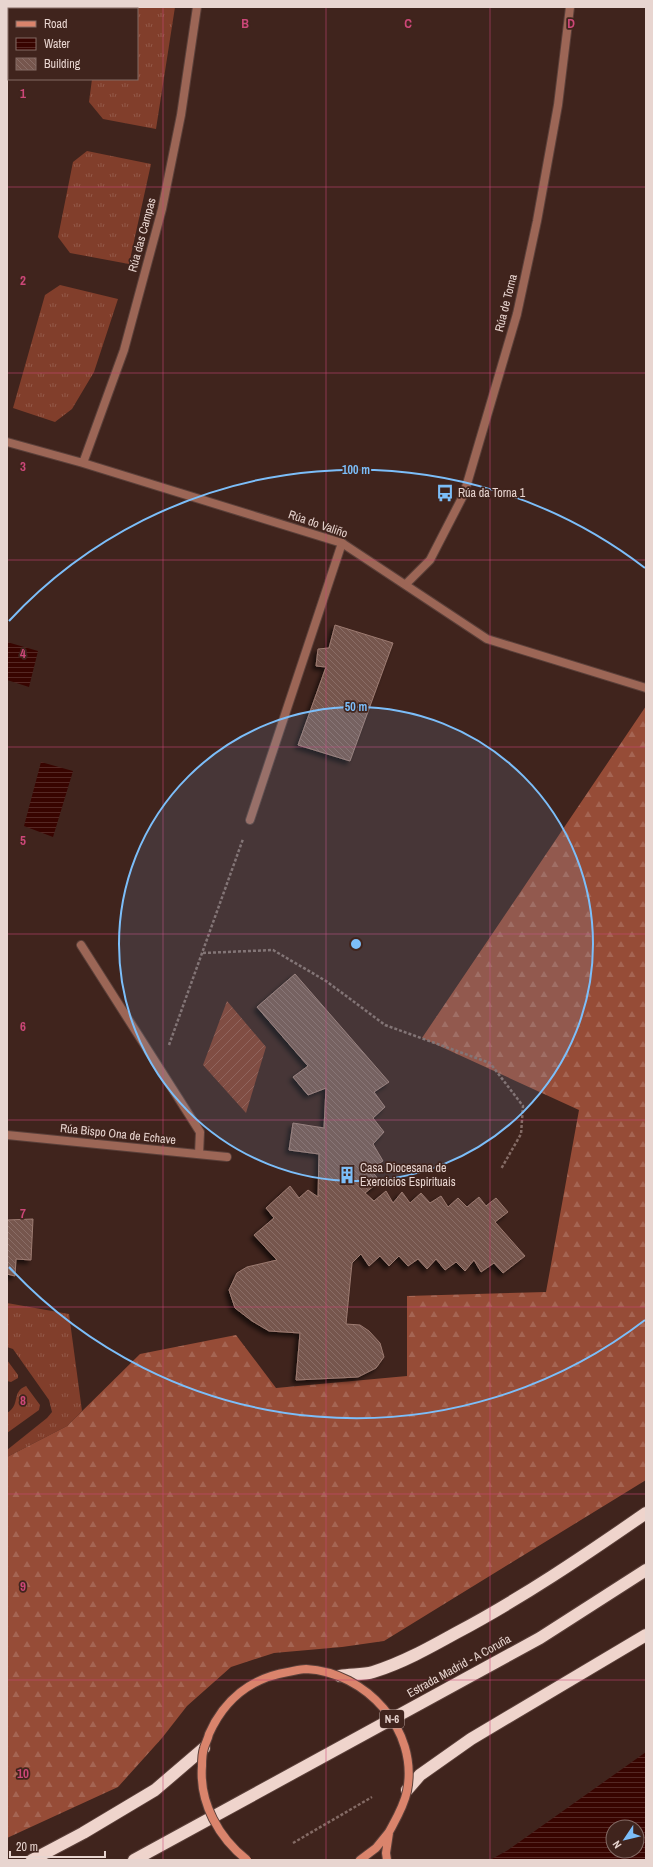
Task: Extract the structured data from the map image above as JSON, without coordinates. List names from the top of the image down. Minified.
{"streets":{"highway":["Estrada Madrid - A Coruña","N-6"],"street":["Rúa das Campas","Rúa de Torna","Rúa do Valiño","Rúa Bispo Ona de Echave"]},"crossings":[["Rúa das Campas","Rúa do Valiño"],["Rúa de Torna","Rúa do Valiño"]],"places":{"bus stop":["Rúa da Torna 1"],"building":["Casa Diocesana de Exercicios Espirituais"]},"legend":["Road","Water","Building"],"scale_bar":"20 m","north":"bottom left","grid":{"columns":["B","C","D"],"rows":["1","2","3","4","5","6","7","8","9","10"]},"rings":["100 m","50 m"]}
